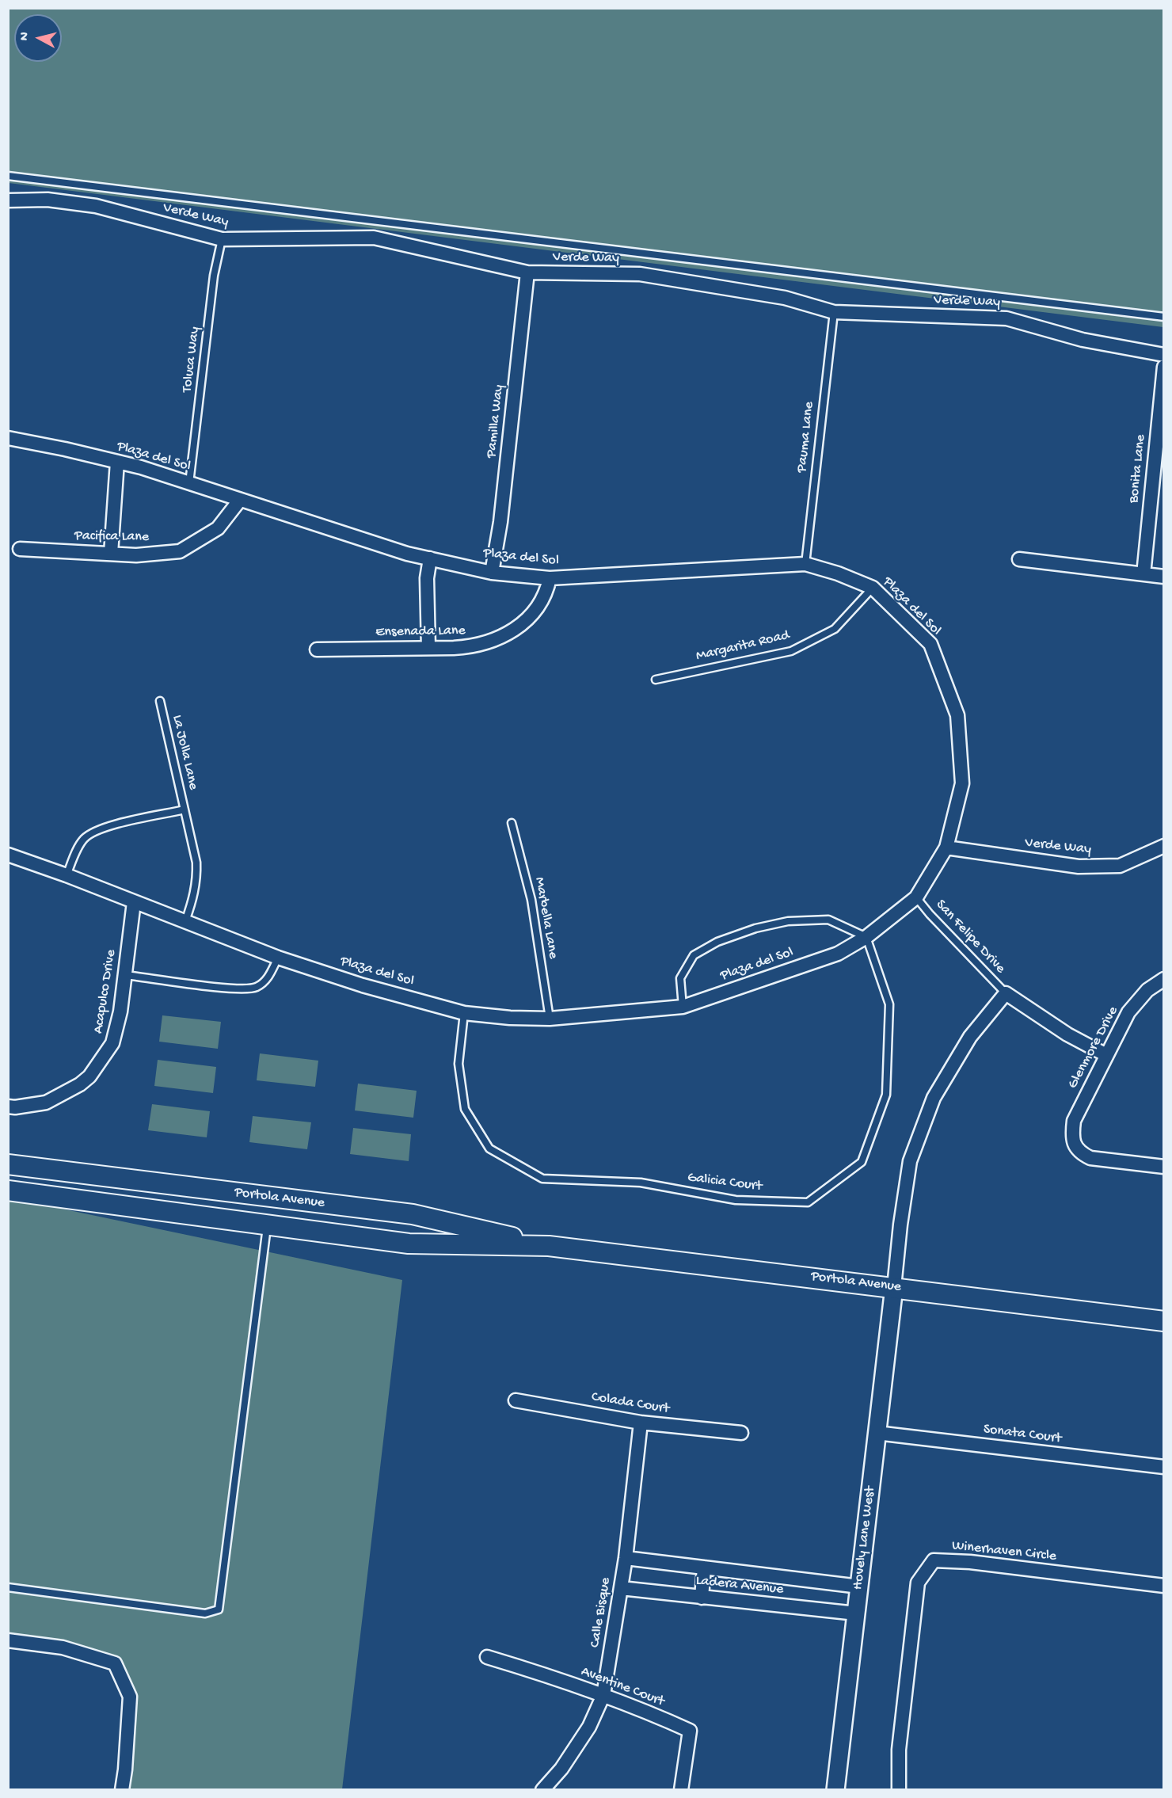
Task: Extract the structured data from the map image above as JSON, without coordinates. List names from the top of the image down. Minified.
{"streets":{"main road":["Portola Avenue"],"street":["Verde Way","Pamilla Way","Plaza del Sol","Bonita Lane","Pacifica Lane","Ensenada Lane","Acapulco Drive","Glenmore Drive","Colada Court","Sonata Court","Hovely Lane West","Winerhaven Circle","Ladera Avenue","Calle Bisque","Aventine Court"],"lane":["Toluca Way","Pauma Lane","Margarita Road","La Jolla Lane","Marbella Lane","San Felipe Drive","Galicia Court"]},"crossings":[["Verde Way","Toluca Way"],["Verde Way","Pamilla Way"],["Verde Way","Pauma Lane"],["Verde Way","Plaza del Sol"],["Toluca Way","Plaza del Sol"],["Pamilla Way","Plaza del Sol"],["Pauma Lane","Plaza del Sol"],["Plaza del Sol","Pacifica Lane"],["Plaza del Sol","Ensenada Lane"],["Plaza del Sol","Margarita Road"],["Plaza del Sol","La Jolla Lane"],["Plaza del Sol","Marbella Lane"],["Plaza del Sol","San Felipe Drive"],["Plaza del Sol","Acapulco Drive"],["Plaza del Sol","Galicia Court"],["Portola Avenue","Hovely Lane West"],["Colada Court","Calle Bisque"],["Sonata Court","Hovely Lane West"],["Hovely Lane West","Ladera Avenue"],["Ladera Avenue","Calle Bisque"],["Calle Bisque","Aventine Court"]],"north":"left"}
